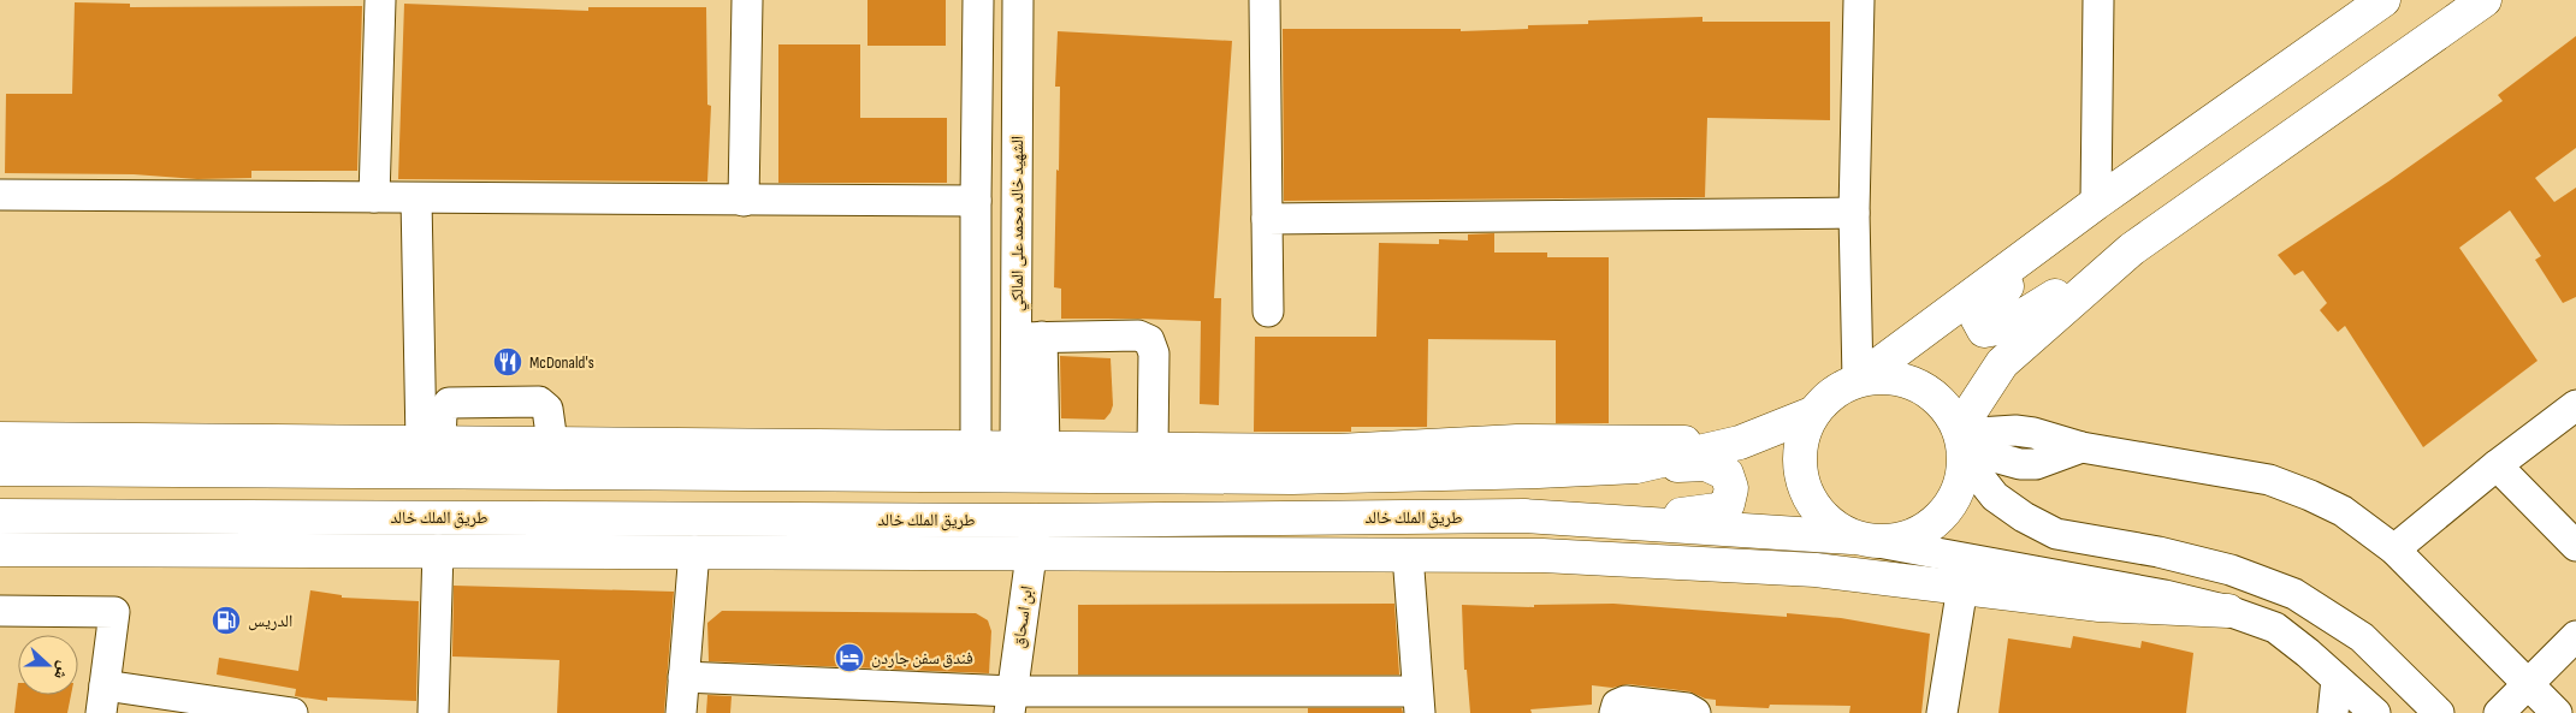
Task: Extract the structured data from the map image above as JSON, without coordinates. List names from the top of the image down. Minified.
{"streets":{"main road":["طريق الملك خالد"],"street":["الشهيد خالد محمد على المالكي","ابن اسحاق"]},"crossings":[["طريق الملك خالد","ابن اسحاق"]],"places":{"restaurant":["McDonald's"],"fuel station":["الدريس"],"hotel":["فندق سفن جاردن"]},"north":"right"}
